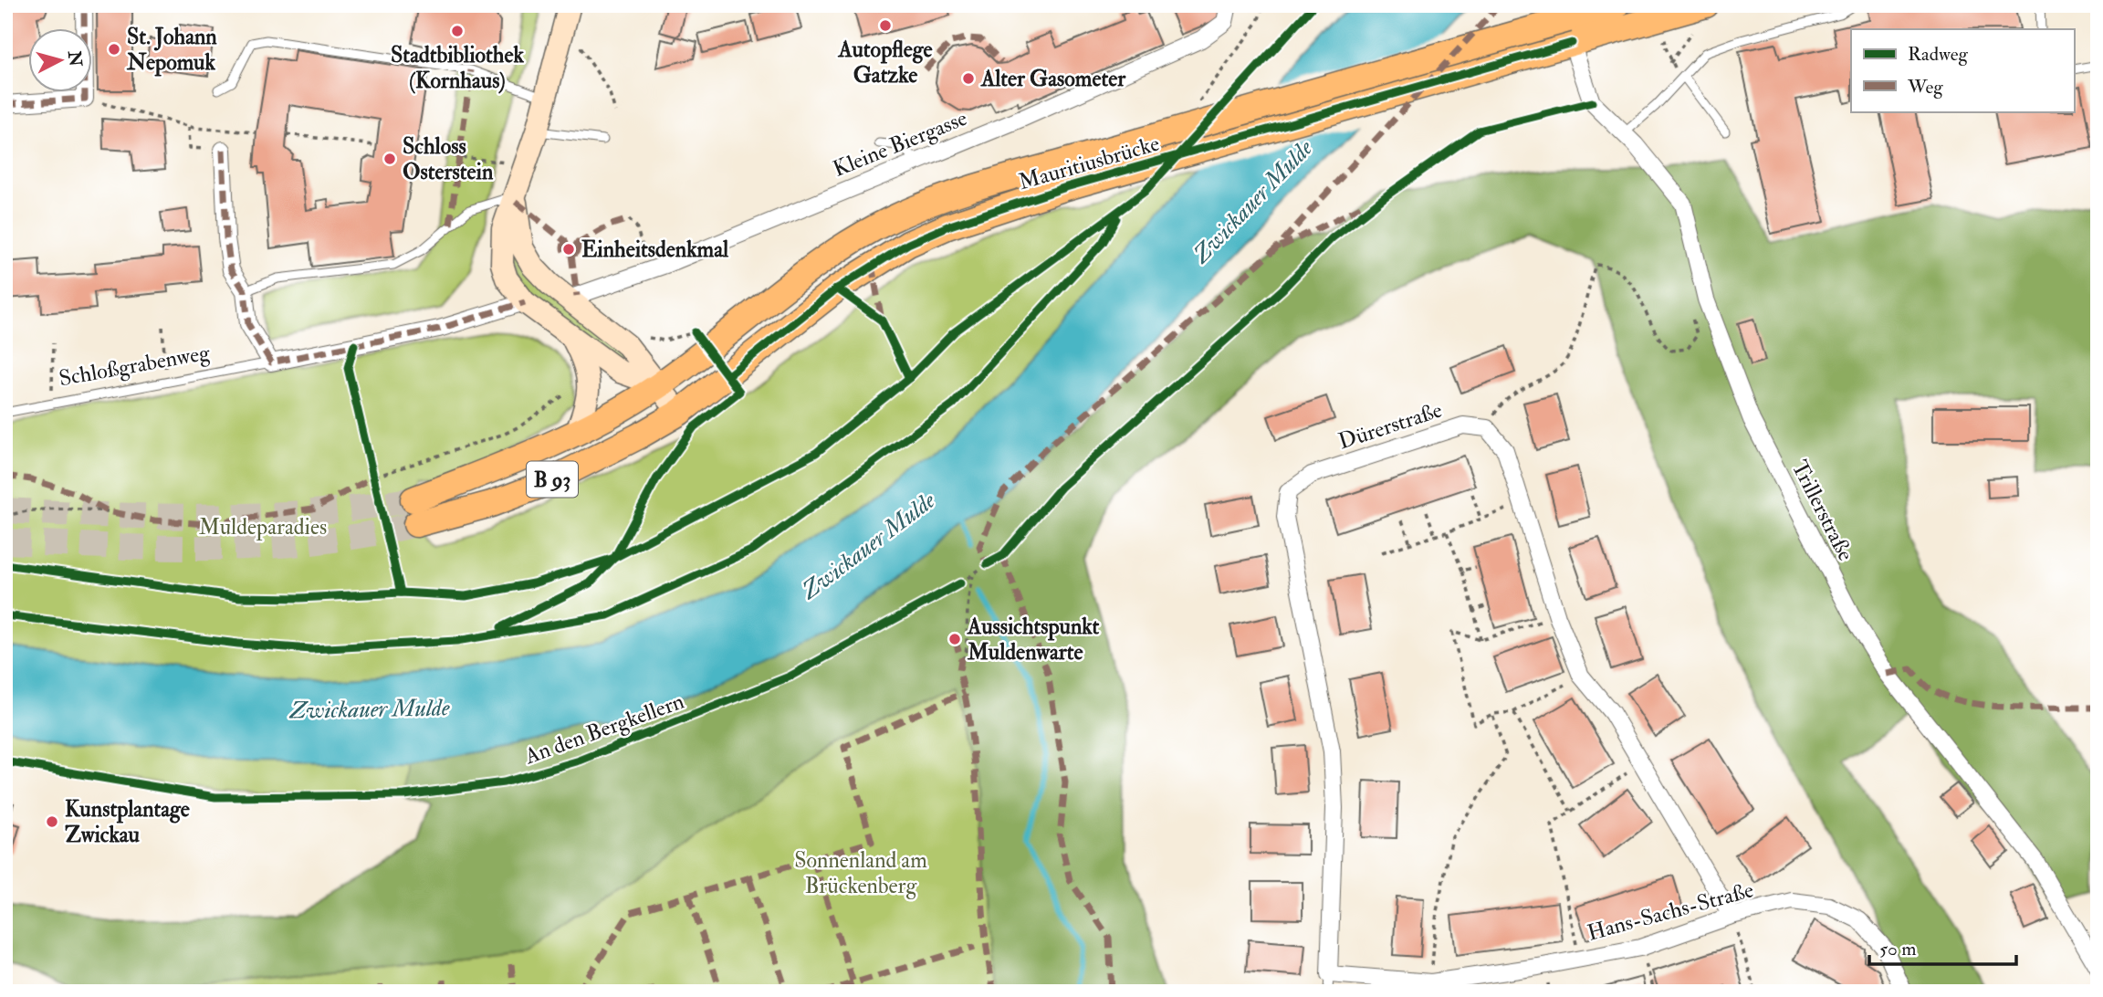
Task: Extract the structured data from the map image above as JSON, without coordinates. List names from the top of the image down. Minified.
{"streets":{"main road":["Mauritiusbrücke","B 93"],"street":["Kleine Biergasse","Schloßgrabenweg","Dürerstraße","Trillerstraße","Hans-Sachs-Straße"],"cycle path":["An den Bergkellern"]},"crossings":[["Mauritiusbrücke","B 93"],["Mauritiusbrücke","Trillerstraße"],["Dürerstraße","Hans-Sachs-Straße"],["B 93","Trillerstraße"]],"water":["Zwickauer Mulde"],"parks":["Muldeparadies","Sonnenland am Brückenberg"],"places":["Autopflege Gatzke","Stadtbibliothek (Kornhaus)","St. Johann Nepomuk","Alter Gasometer","Schloss Osterstein","Einheitsdenkmal","Aussichtspunkt Muldenwarte","Kunstplantage Zwickau"],"legend":["Radweg","Weg"],"scale_bar":"50 m","north":"right"}
